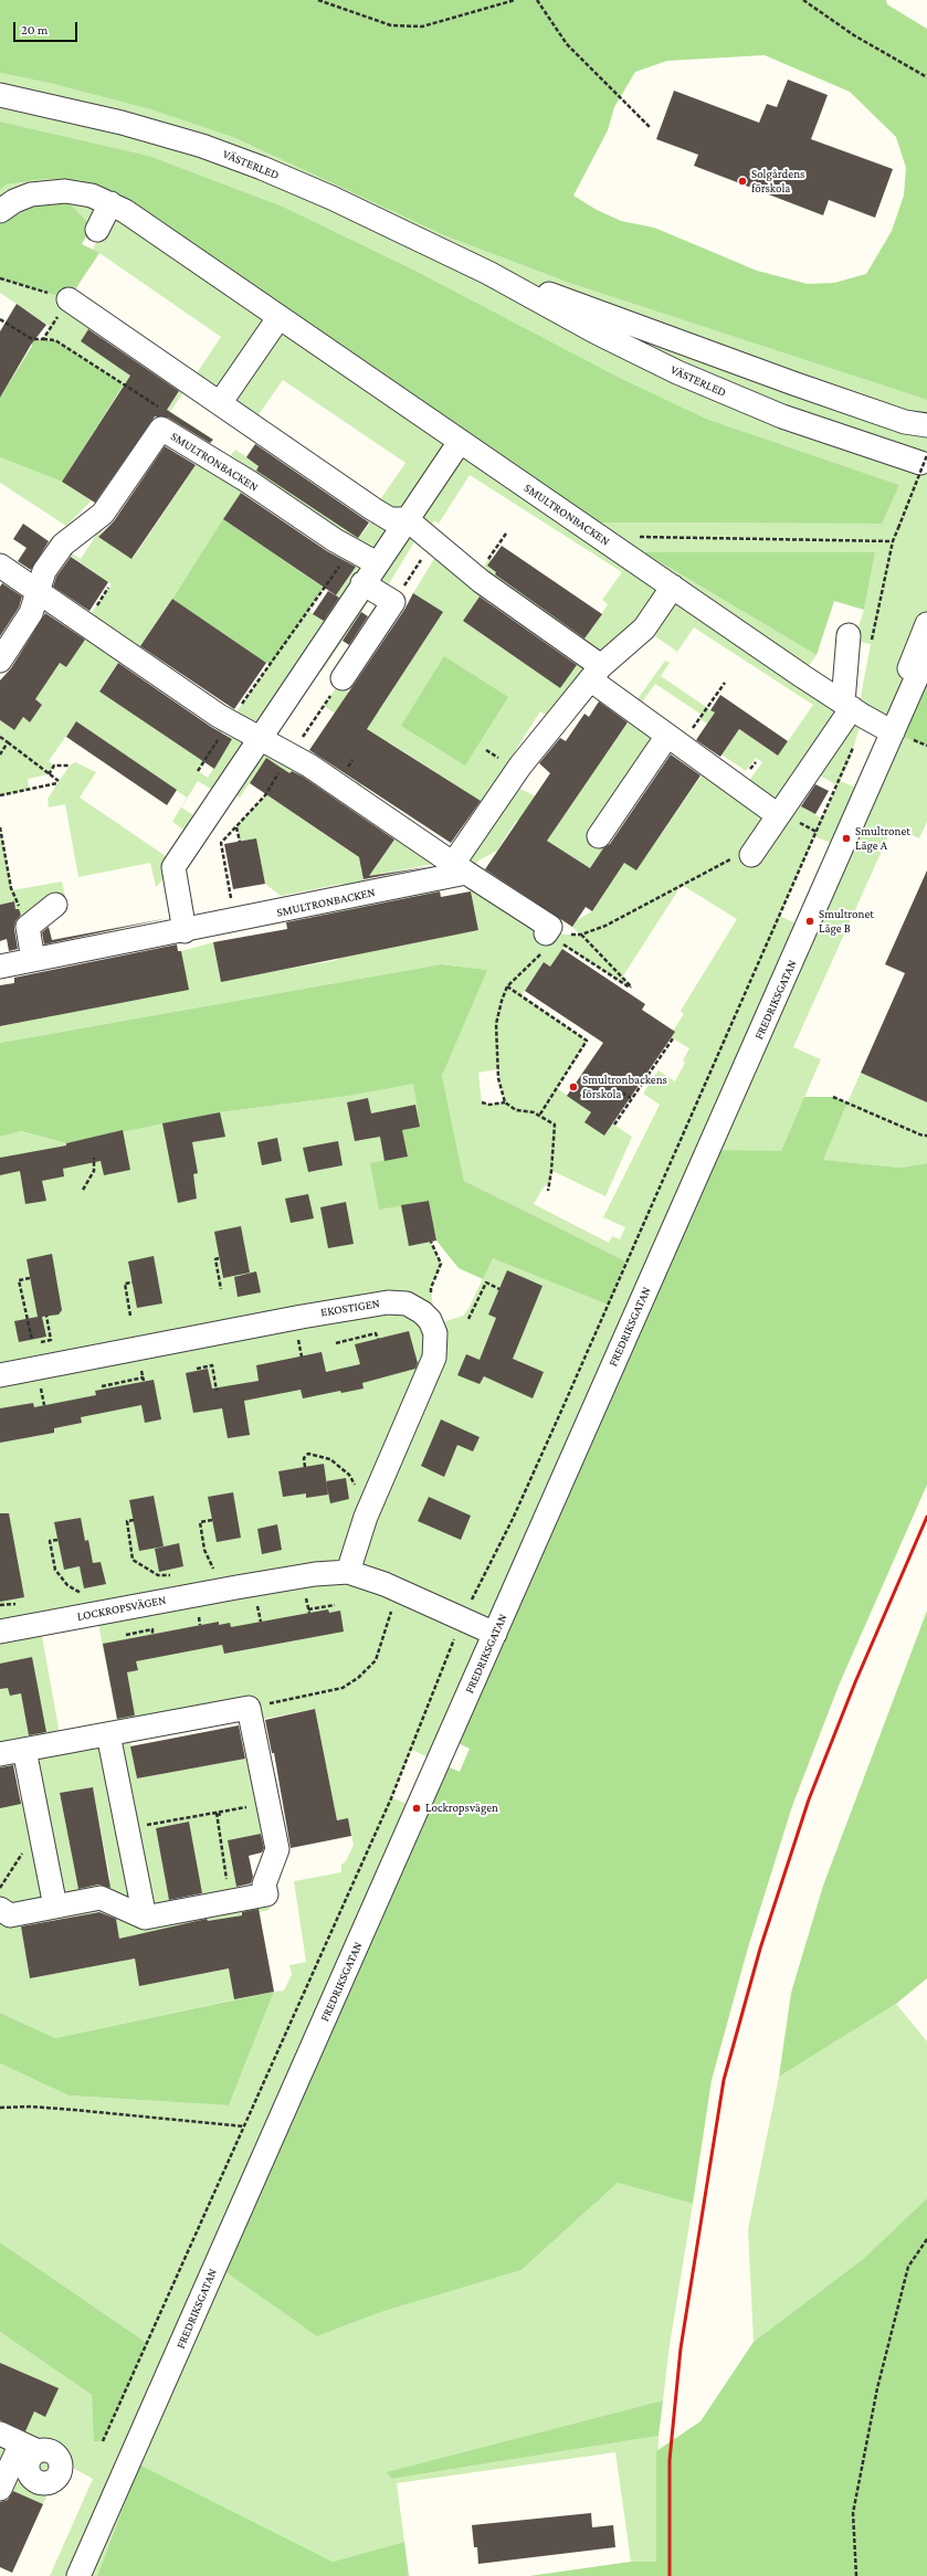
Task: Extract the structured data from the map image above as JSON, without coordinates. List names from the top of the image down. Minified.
{"streets":{"street":["VÄSTERLED","SMULTRONBACKEN","FREDRIKSGATAN","EKOSTIGEN","LOCKROPSVÄGEN"]},"crossings":[["SMULTRONBACKEN","FREDRIKSGATAN"],["FREDRIKSGATAN","LOCKROPSVÄGEN"],["EKOSTIGEN","LOCKROPSVÄGEN"]],"places":["Solgårdens förskola","Smultronet Läge A","Smultronet Läge B","Smultronbackens förskola","Lockropsvägen"],"scale_bar":"20 m"}
